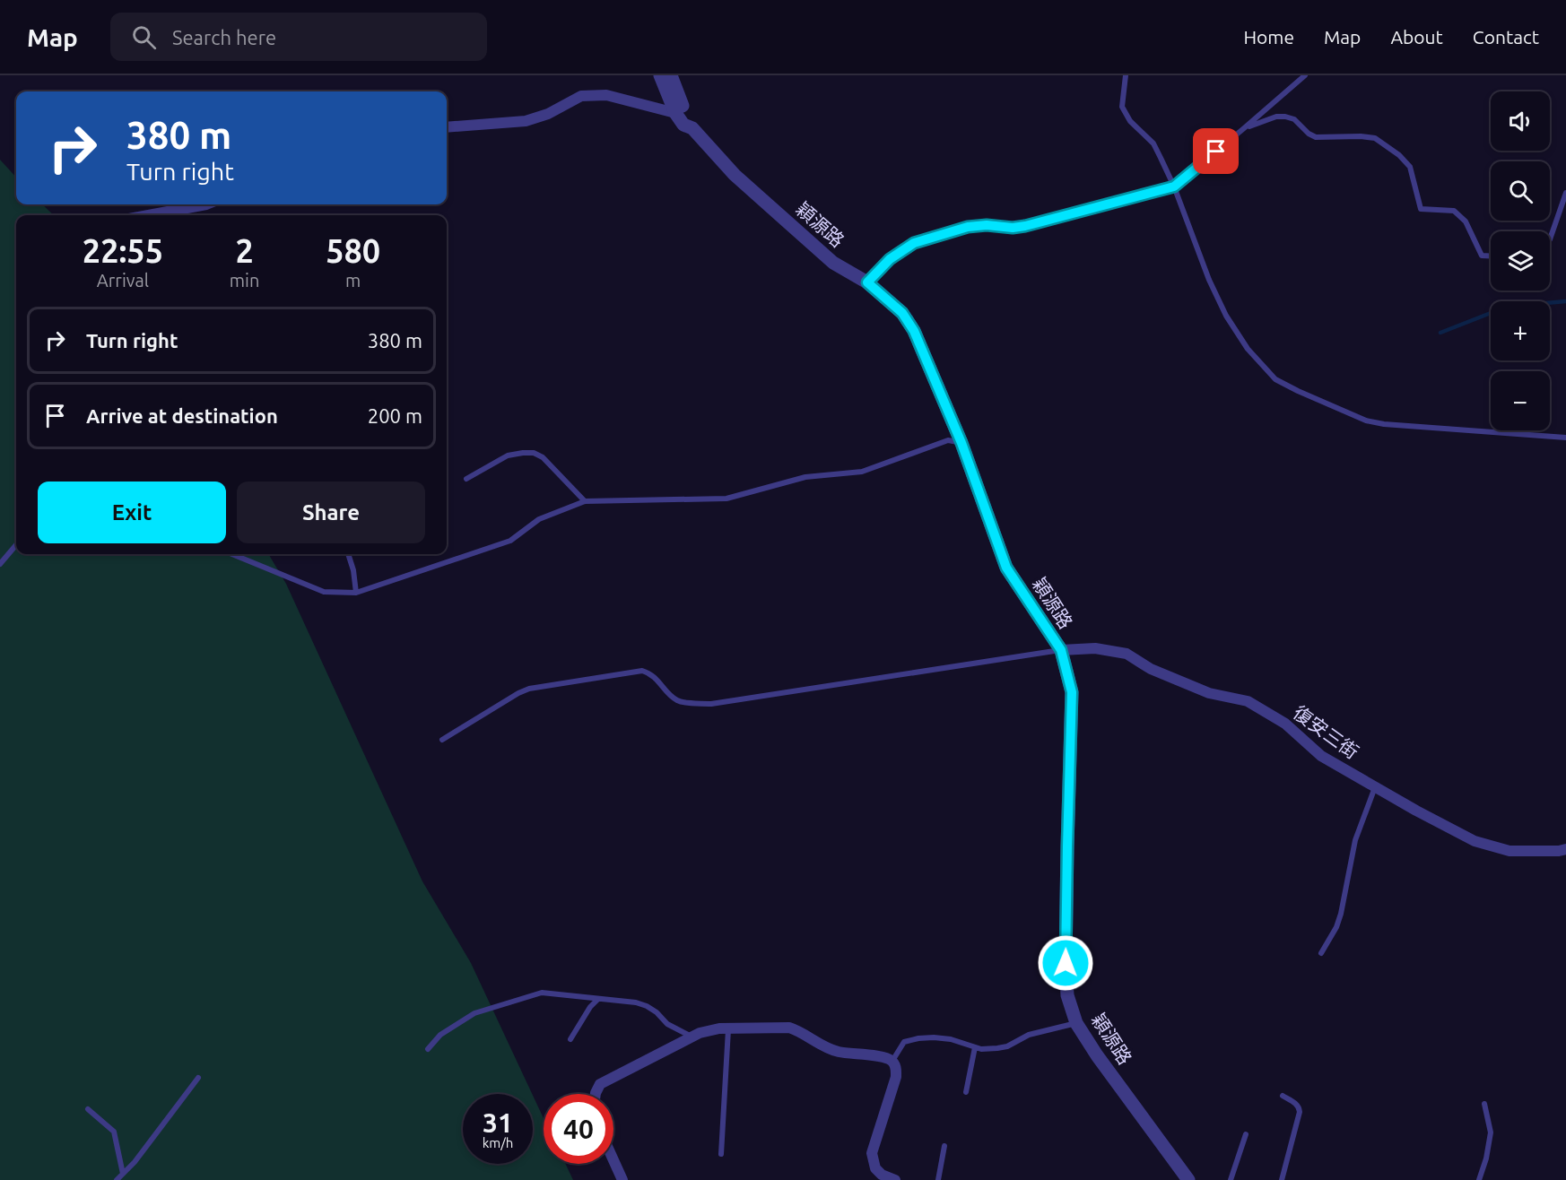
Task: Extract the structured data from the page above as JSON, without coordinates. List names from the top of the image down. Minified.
{"streets":{"street":["穎源路","復安三街"]},"crossings":[["穎源路","復安三街"]],"page":{"header":"Map","search":"Search here","nav":["Home","Map","About","Contact"],"map_buttons":["+","−"],"turn":["380 m","Turn right"],"eta":["22:55","Arrival","2","min","580","m"],"list":[{"name":"Turn right","value":"380 m"},{"name":"Arrive at destination","value":"200 m"}],"buttons":["Exit","Share"],"speed":"31 km/h","limit":"40"}}
